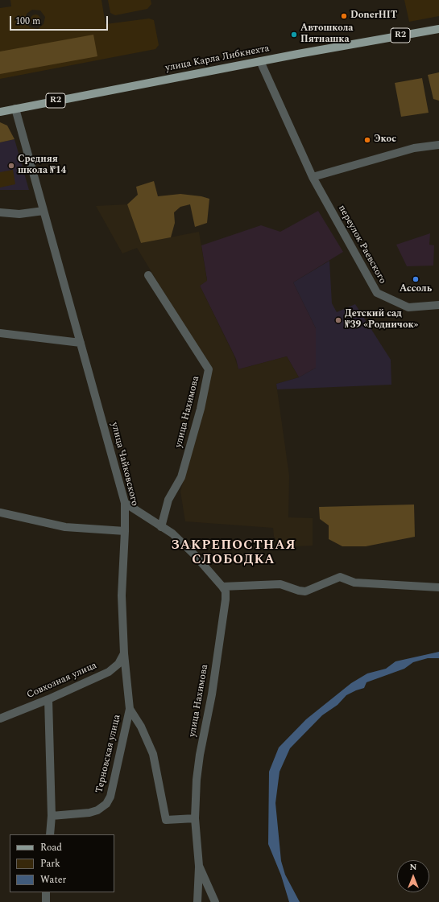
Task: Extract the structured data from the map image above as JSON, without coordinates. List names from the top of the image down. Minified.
{"streets":{"main road":["R2","улица Карла Либкнехта"],"street":["переулок Раевского","улица Нахимова","улица Чайковского","Совхозная улица","Терновская улица"]},"crossings":[["улица Карла Либкнехта","переулок Раевского"],["улица Карла Либкнехта","улица Чайковского"],["улица Нахимова","улица Чайковского"],["улица Чайковского","Совхозная улица"],["улица Чайковского","Терновская улица"]],"districts":["ЗАКРЕПОСТНАЯ СЛОБОДКА"],"places":["DonerHIT","Автошкола Пятнашка","Экос","Средняя школа №14","Ассоль","Детский сад №39 «Родничок»"],"legend":["Road","Park","Water"],"scale_bar":"100 m","north":"top"}
